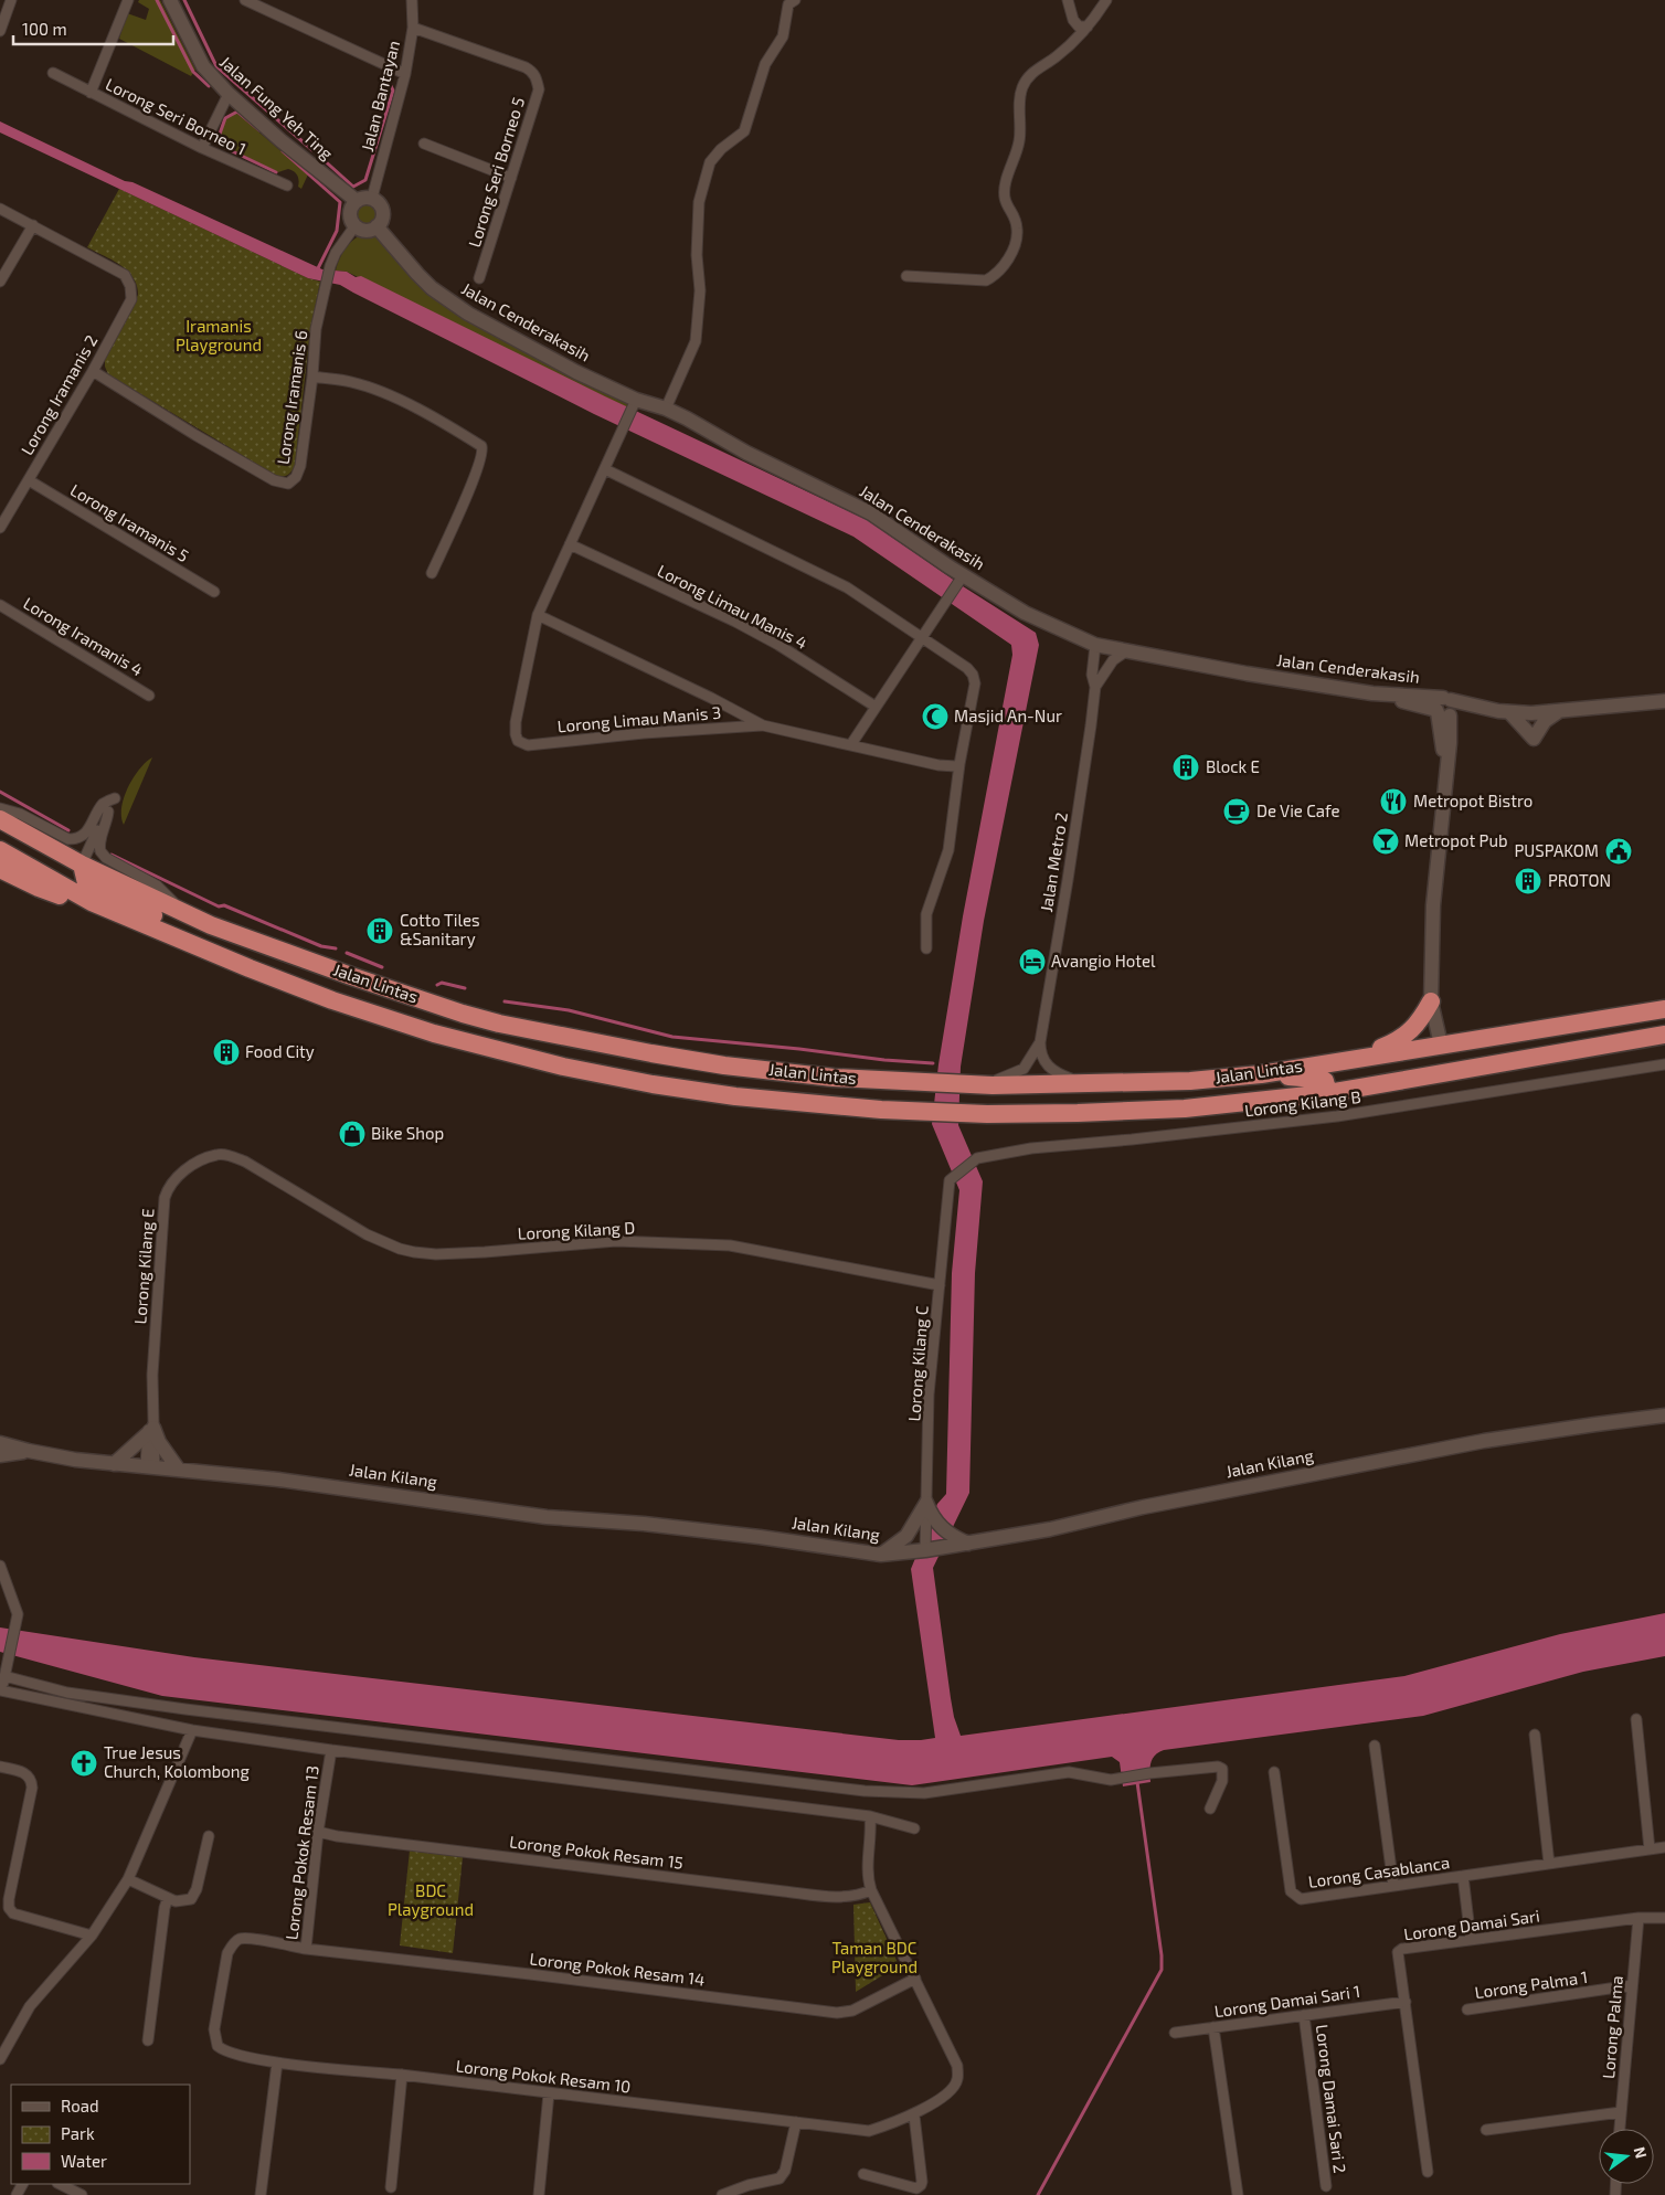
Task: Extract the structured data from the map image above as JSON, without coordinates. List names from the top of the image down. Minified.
{"streets":{"highway":["Jalan Lintas"],"street":["Jalan Bantayan","Jalan Fung Yeh Ting","Lorong Seri Borneo 1","Lorong Seri Borneo 5","Jalan Cenderakasih","Lorong Iramanis 2","Lorong Iramanis 6","Lorong Iramanis 5","Lorong Limau Manis 4","Lorong Iramanis 4","Lorong Limau Manis 3","Jalan Metro 2","Lorong Kilang B","Lorong Kilang D","Lorong Kilang E","Lorong Kilang C","Jalan Kilang","Lorong Pokok Resam 13","Lorong Pokok Resam 15","Lorong Casablanca","Lorong Damai Sari","Lorong Pokok Resam 14","Lorong Palma 1","Lorong Damai Sari 1","Lorong Palma","Lorong Pokok Resam 10","Lorong Damai Sari 2"]},"crossings":[["Jalan Bantayan","Jalan Fung Yeh Ting"],["Jalan Bantayan","Lorong Seri Borneo 5"],["Jalan Bantayan","Jalan Cenderakasih"],["Jalan Bantayan","Lorong Iramanis 6"],["Jalan Fung Yeh Ting","Jalan Cenderakasih"],["Jalan Fung Yeh Ting","Lorong Iramanis 6"],["Jalan Cenderakasih","Lorong Iramanis 6"],["Jalan Cenderakasih","Jalan Metro 2"],["Lorong Iramanis 2","Lorong Iramanis 6"],["Lorong Iramanis 2","Lorong Iramanis 5"],["Jalan Metro 2","Jalan Lintas"],["Lorong Kilang B","Lorong Kilang C"],["Lorong Kilang D","Lorong Kilang E"],["Lorong Kilang D","Lorong Kilang C"],["Lorong Kilang E","Jalan Kilang"],["Lorong Kilang C","Jalan Kilang"],["Lorong Pokok Resam 13","Lorong Pokok Resam 15"],["Lorong Pokok Resam 13","Lorong Pokok Resam 14"],["Lorong Pokok Resam 13","Lorong Pokok Resam 10"],["Lorong Casablanca","Lorong Damai Sari"],["Lorong Damai Sari","Lorong Damai Sari 1"],["Lorong Damai Sari","Lorong Palma"],["Lorong Pokok Resam 14","Lorong Pokok Resam 10"],["Lorong Palma 1","Lorong Palma"],["Lorong Damai Sari 1","Lorong Damai Sari 2"]],"parks":["Iramanis Playground","BDC Playground","Taman BDC Playground"],"places":{"mosque":["Masjid An-Nur"],"building":["Block E","PROTON","Cotto Tiles &Sanitary","Food City"],"restaurant":["Metropot Bistro"],"cafe":["De Vie Cafe"],"bar":["Metropot Pub"],"public building":["PUSPAKOM"],"hotel":["Avangio Hotel"],"shop":["Bike Shop"],"church":["True Jesus Church, Kolombong"]},"legend":["Road","Park","Water"],"scale_bar":"100 m","north":"right"}
